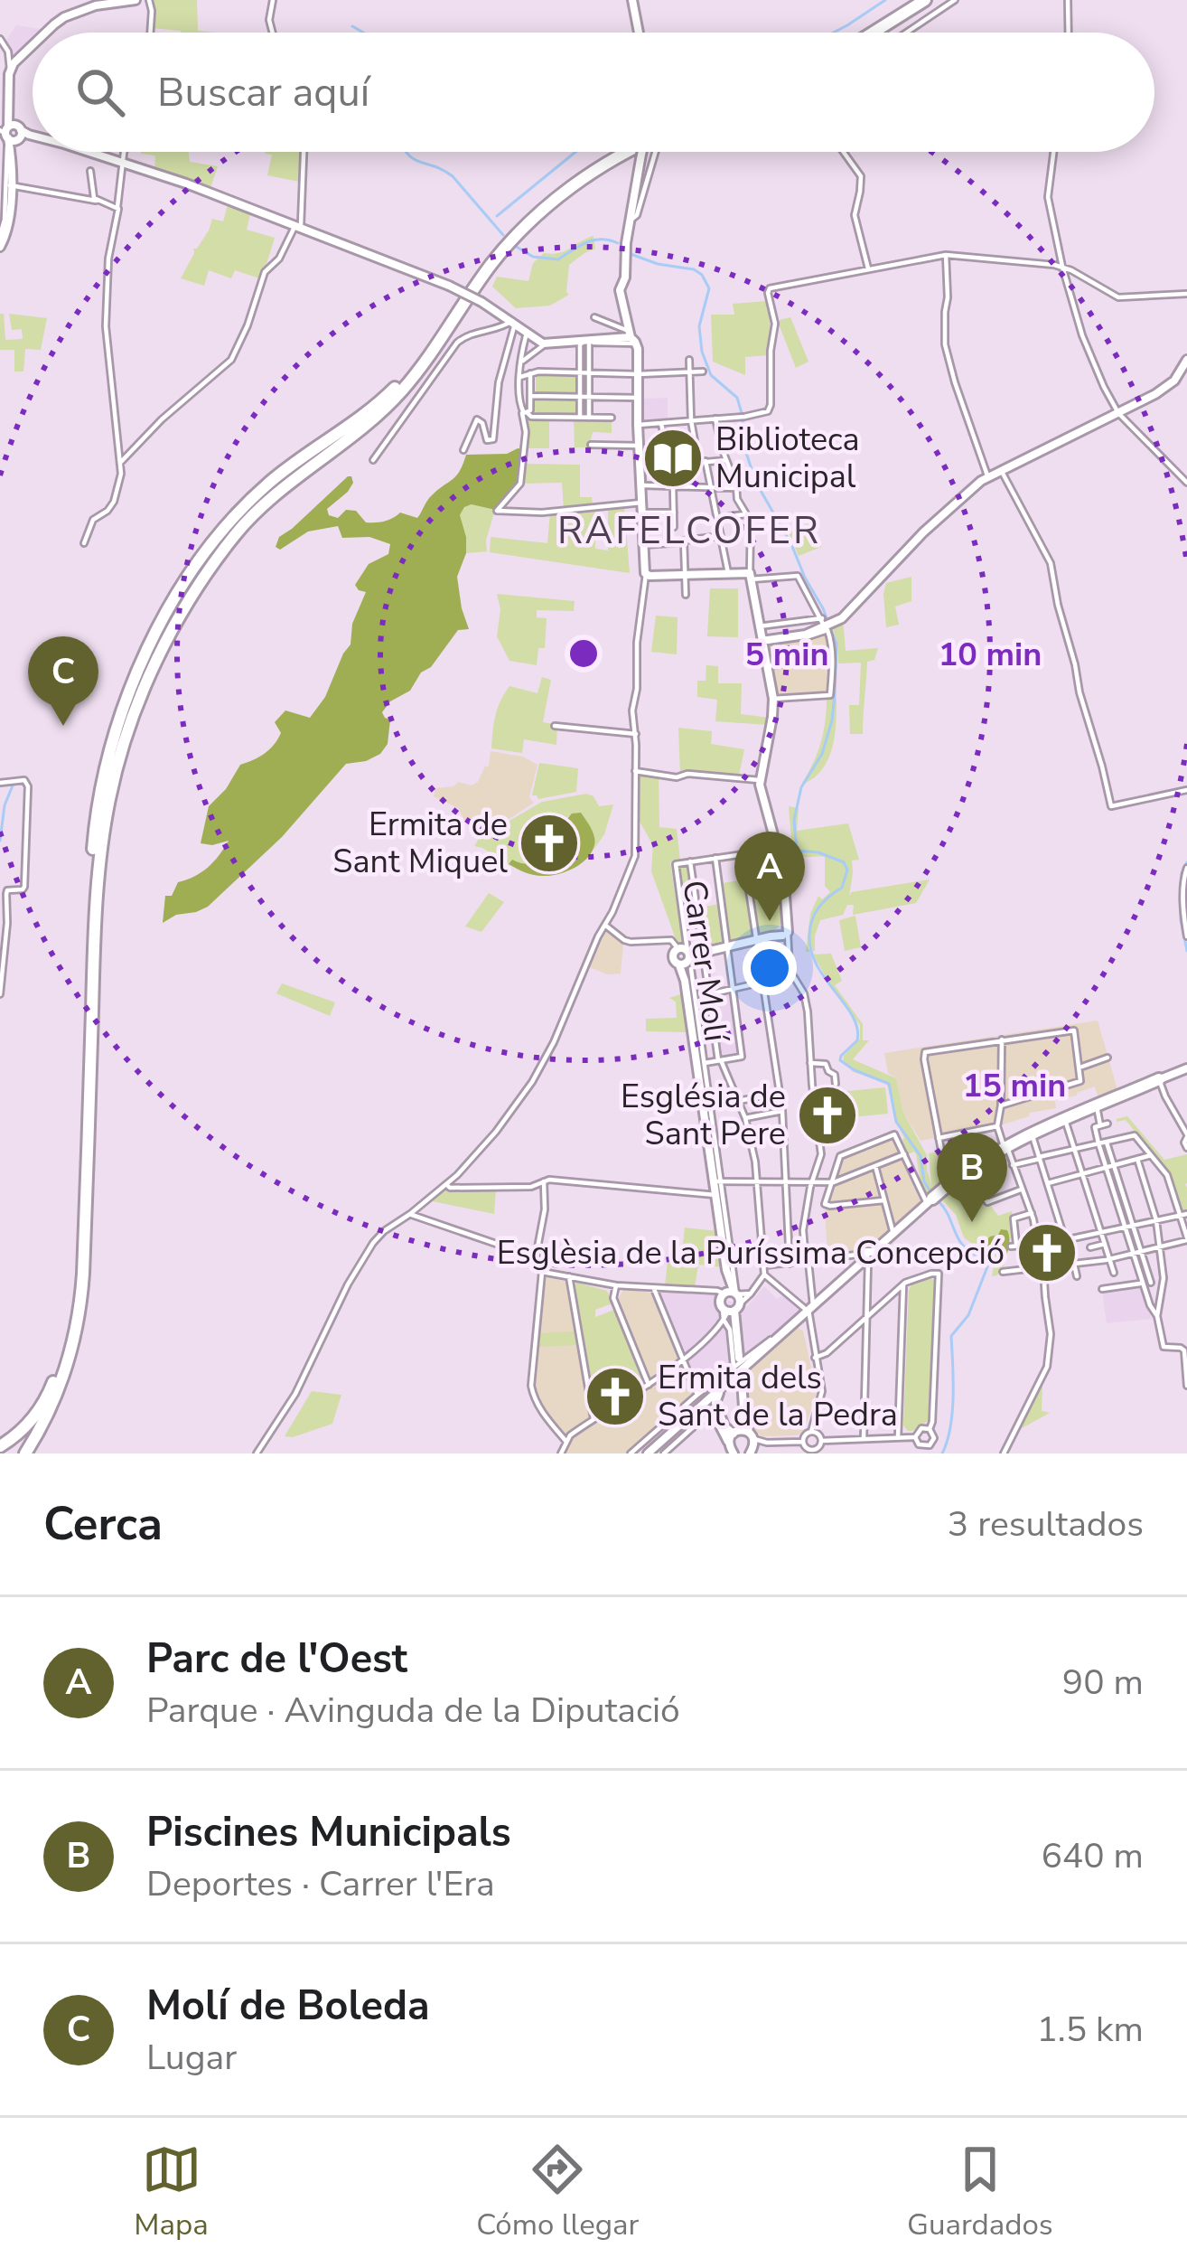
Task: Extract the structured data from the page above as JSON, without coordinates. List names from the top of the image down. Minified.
{"streets":{"street":["Carrer Molí"]},"districts":["RAFELCOFER"],"places":{"library":["Biblioteca Municipal"],"church":["Ermita de Sant Miquel","Església de Sant Pere","Esglèsia de la Puríssima Concepció","Ermita dels Sant de la Pedra"]},"page":{"search":"Buscar aquí","pins":["C","A","B"],"heading":["Cerca","3 resultados"],"list":[{"mark":"A","name":"Parc de l'Oest","note":"Parque · Avinguda de la Diputació","value":"90 m"},{"mark":"B","name":"Piscines Municipals","note":"Deportes · Carrer l'Era","value":"640 m"},{"mark":"C","name":"Molí de Boleda","note":"Lugar","value":"1.5 km"}],"nav":["Mapa","Cómo llegar","Guardados"]},"rings":["5 min","10 min","15 min"]}
